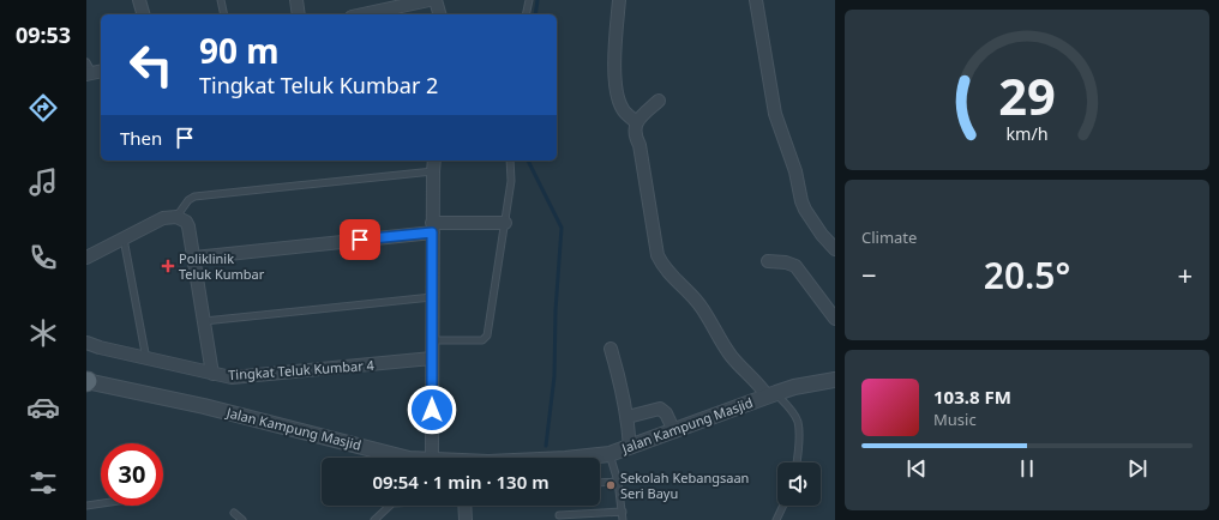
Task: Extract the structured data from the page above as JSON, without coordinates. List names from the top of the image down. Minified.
{"streets":{"street":["Tingkat Teluk Kumbar 4","Jalan Kampung Masjid"]},"places":{"health":["Poliklinik Teluk Kumbar"],"other":["Sekolah Kebangsaan Seri Bayu"]},"page":{"tabs":"09:53","turn":["90 m","Tingkat Teluk Kumbar 2"],"then":"Then","tile":"Climate","heat":["−","20.5°","+"],"song":["103.8 FM","Music"],"limit":"30","trip":"09:54 · 1 min · 130 m","gauge":["29","km/h"]}}
